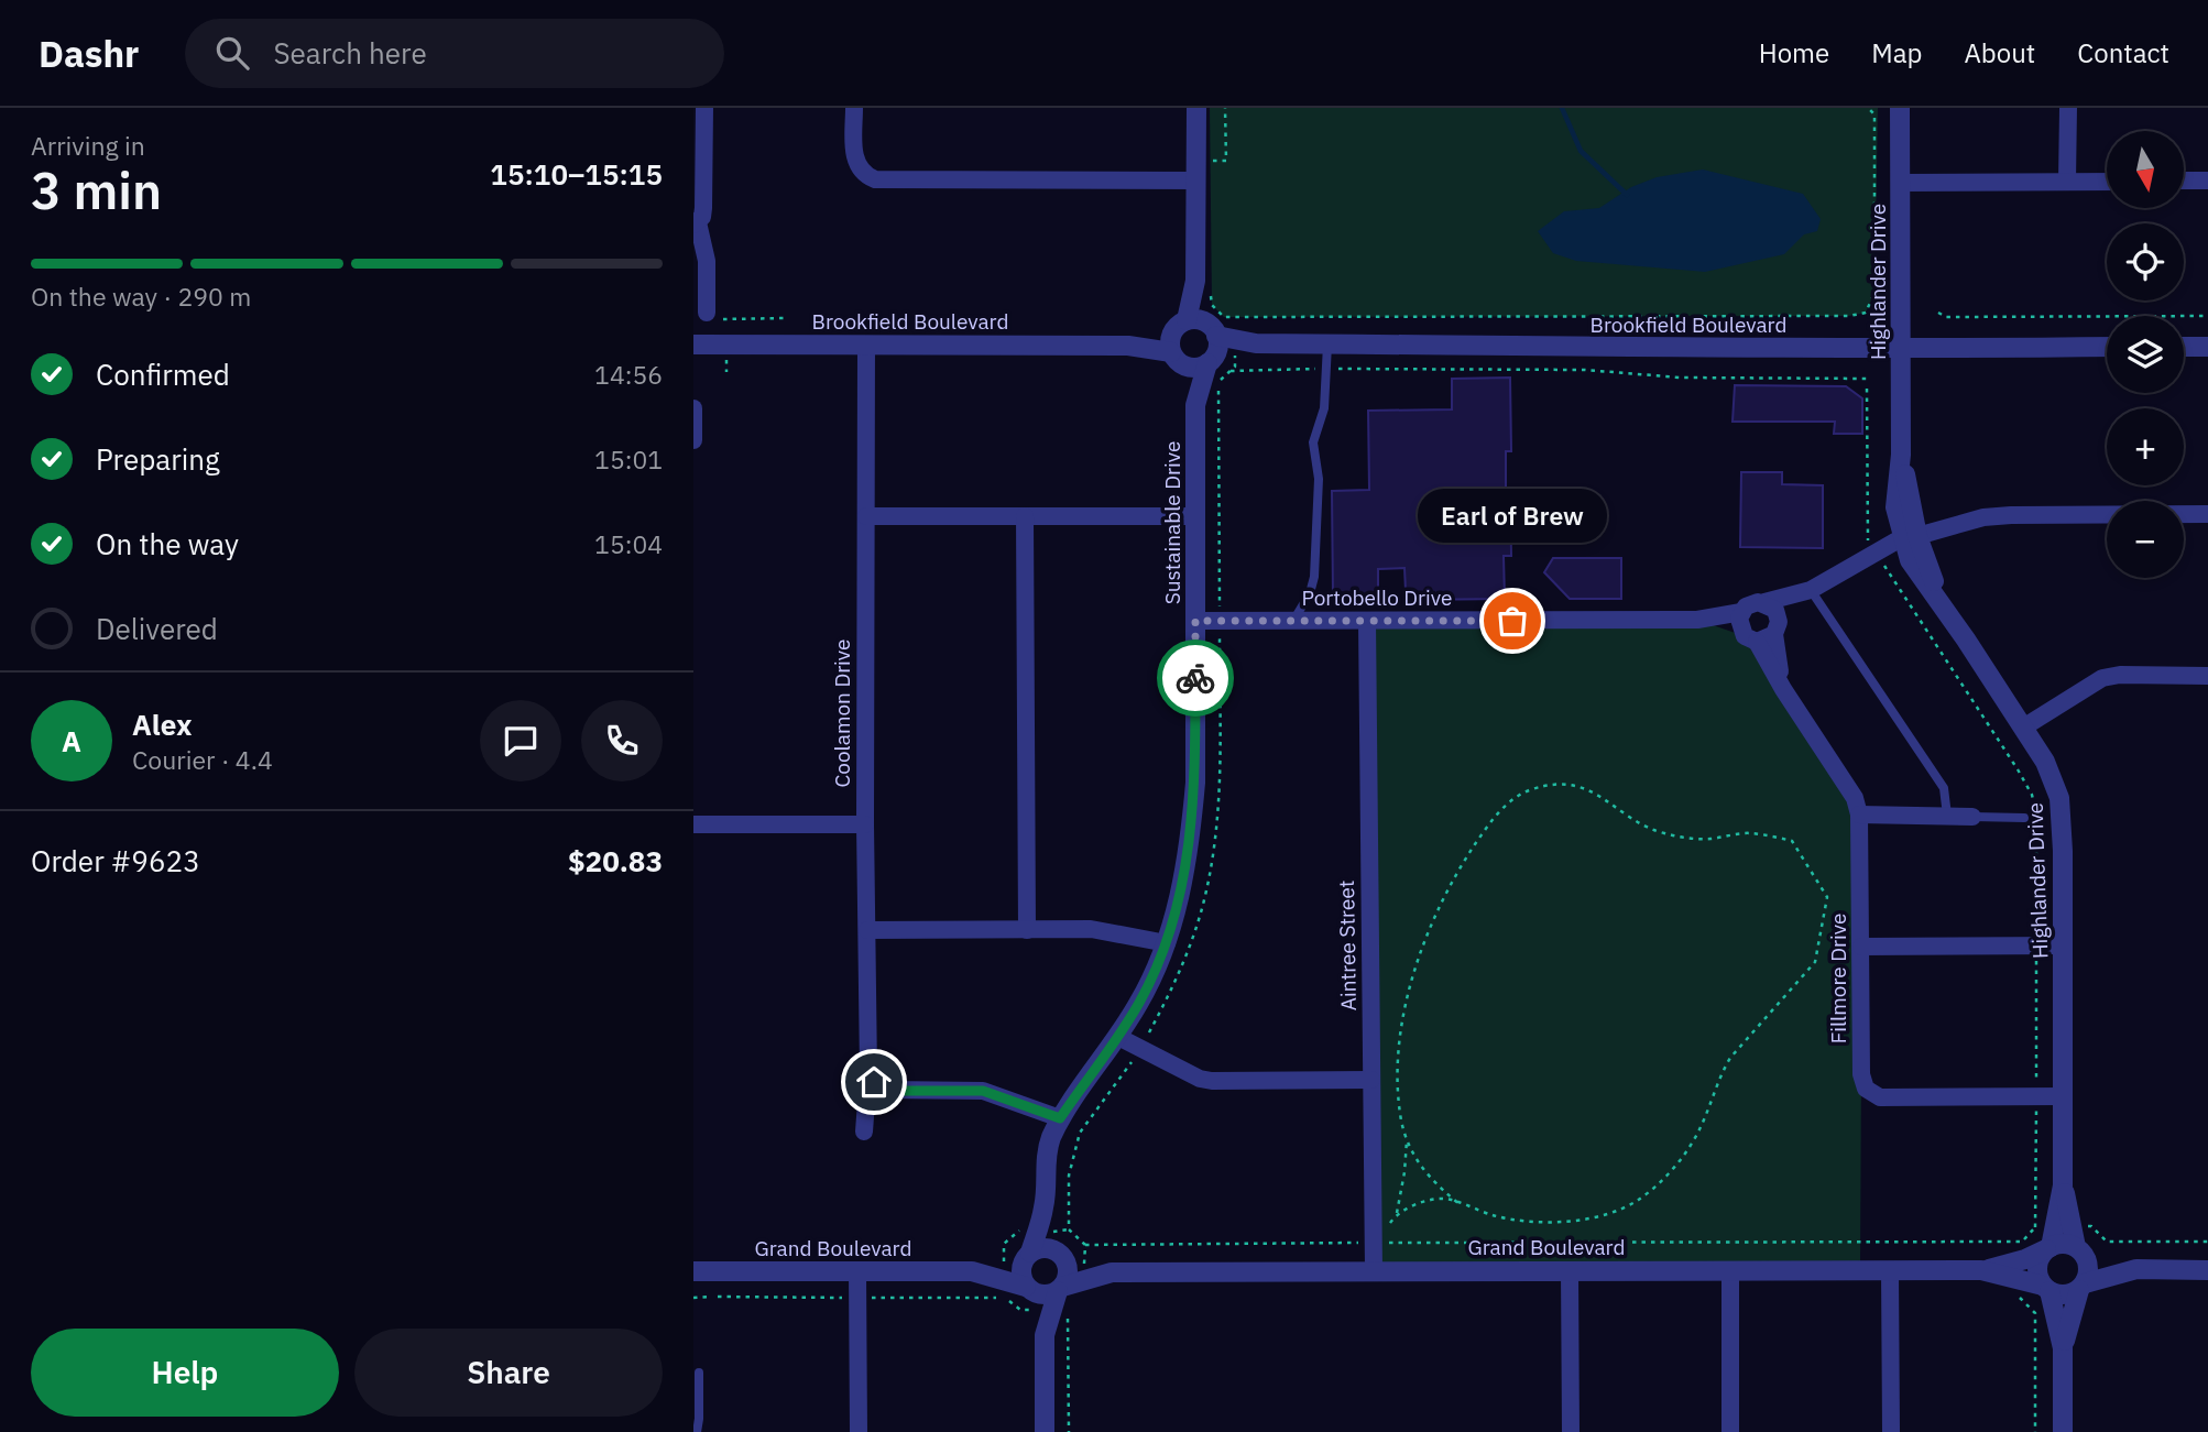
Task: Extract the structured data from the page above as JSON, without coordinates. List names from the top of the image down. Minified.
{"streets":{"street":["Highlander Drive","Brookfield Boulevard","Sustainable Drive","Portobello Drive","Coolamon Drive","Aintree Street","Fillmore Drive","Grand Boulevard"]},"crossings":[["Highlander Drive","Brookfield Boulevard"],["Highlander Drive","Fillmore Drive"],["Highlander Drive","Grand Boulevard"],["Brookfield Boulevard","Sustainable Drive"],["Brookfield Boulevard","Coolamon Drive"],["Sustainable Drive","Portobello Drive"],["Sustainable Drive","Grand Boulevard"],["Portobello Drive","Aintree Street"],["Portobello Drive","Fillmore Drive"],["Aintree Street","Grand Boulevard"]],"places":["Earl of Brew"],"north":"bottom","page":{"header":"Dashr","search":"Search here","nav":["Home","Map","About","Contact"],"heading":["3 min","Arriving in","15:10–15:15"],"panel":["Alex","Courier · 4.4","Order #9623","$20.83"],"map_buttons":["+","−"],"bar":"On the way · 290 m","list":[["Confirmed","14:56"],["Preparing","15:01"],["On the way","15:04"],"Delivered"],"bubble":"Earl of Brew","round":"A","buttons":["Help","Share"]}}
